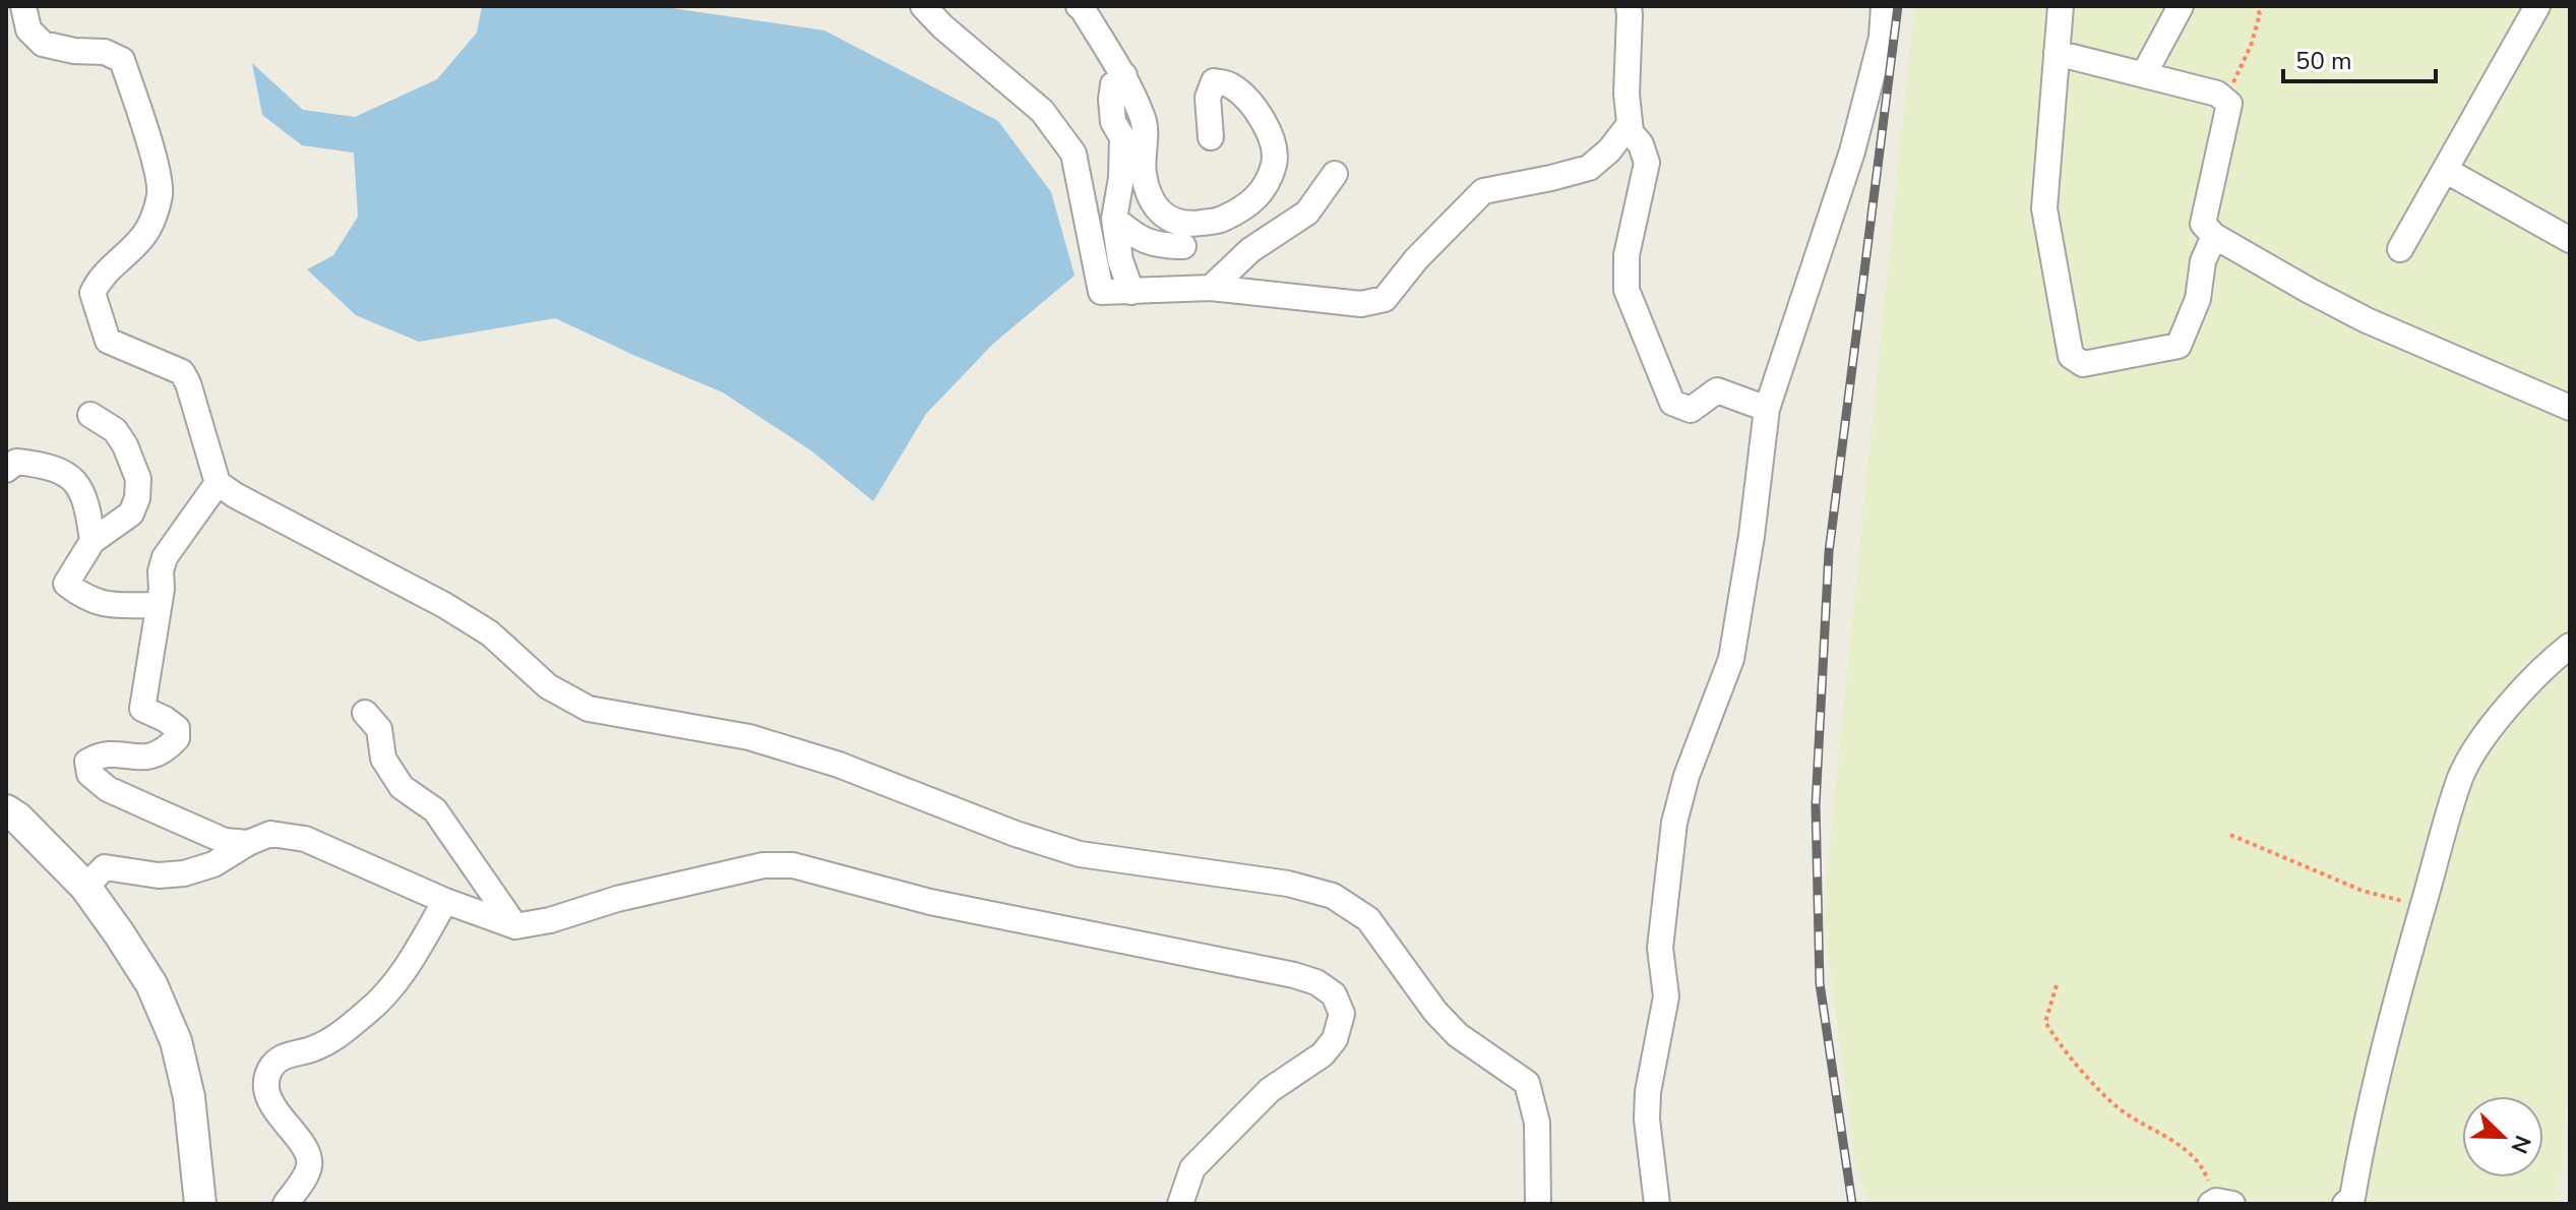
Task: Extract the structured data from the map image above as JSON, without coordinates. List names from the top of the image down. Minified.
{"scale_bar":"50 m","north":"bottom right"}
